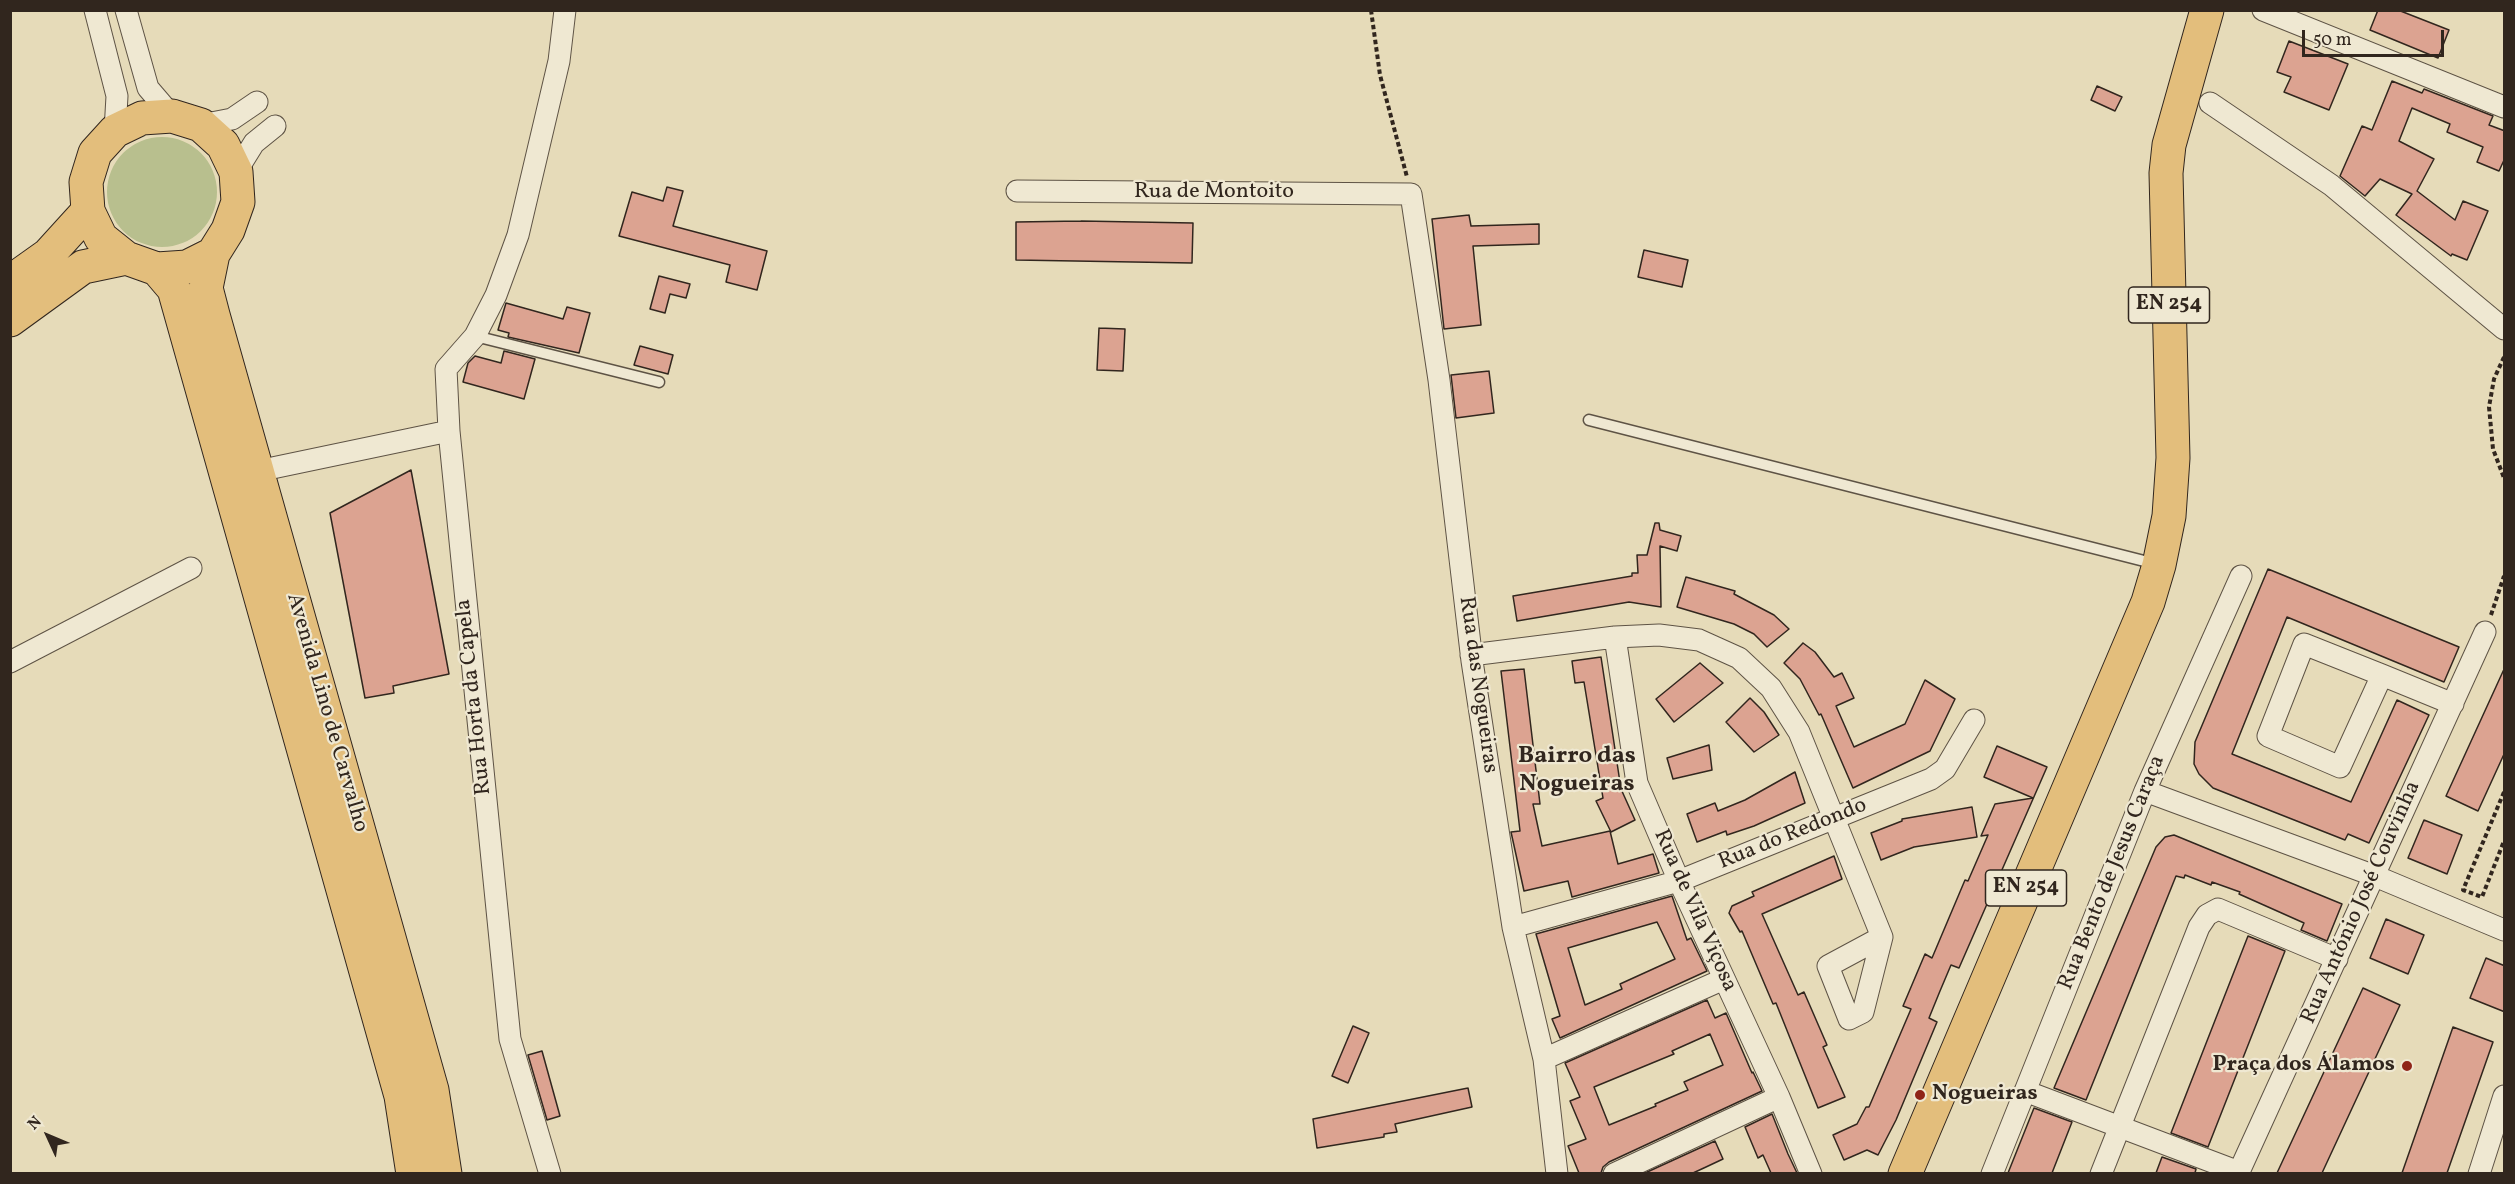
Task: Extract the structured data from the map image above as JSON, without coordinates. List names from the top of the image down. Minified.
{"streets":{"main road":["EN 254","Avenida Lino de Carvalho"],"street":["Rua de Montoito","Rua das Nogueiras","Rua Horta da Capela","Rua do Redondo","Rua Bento de Jesus Caraça","Rua António José Couvinha","Rua de Vila Viçosa"]},"crossings":[["Rua de Montoito","Rua das Nogueiras"],["Rua das Nogueiras","Rua do Redondo"],["Rua do Redondo","Rua de Vila Viçosa"]],"districts":["Bairro das Nogueiras"],"places":["Praça dos Álamos","Nogueiras"],"scale_bar":"50 m","north":"top left"}
